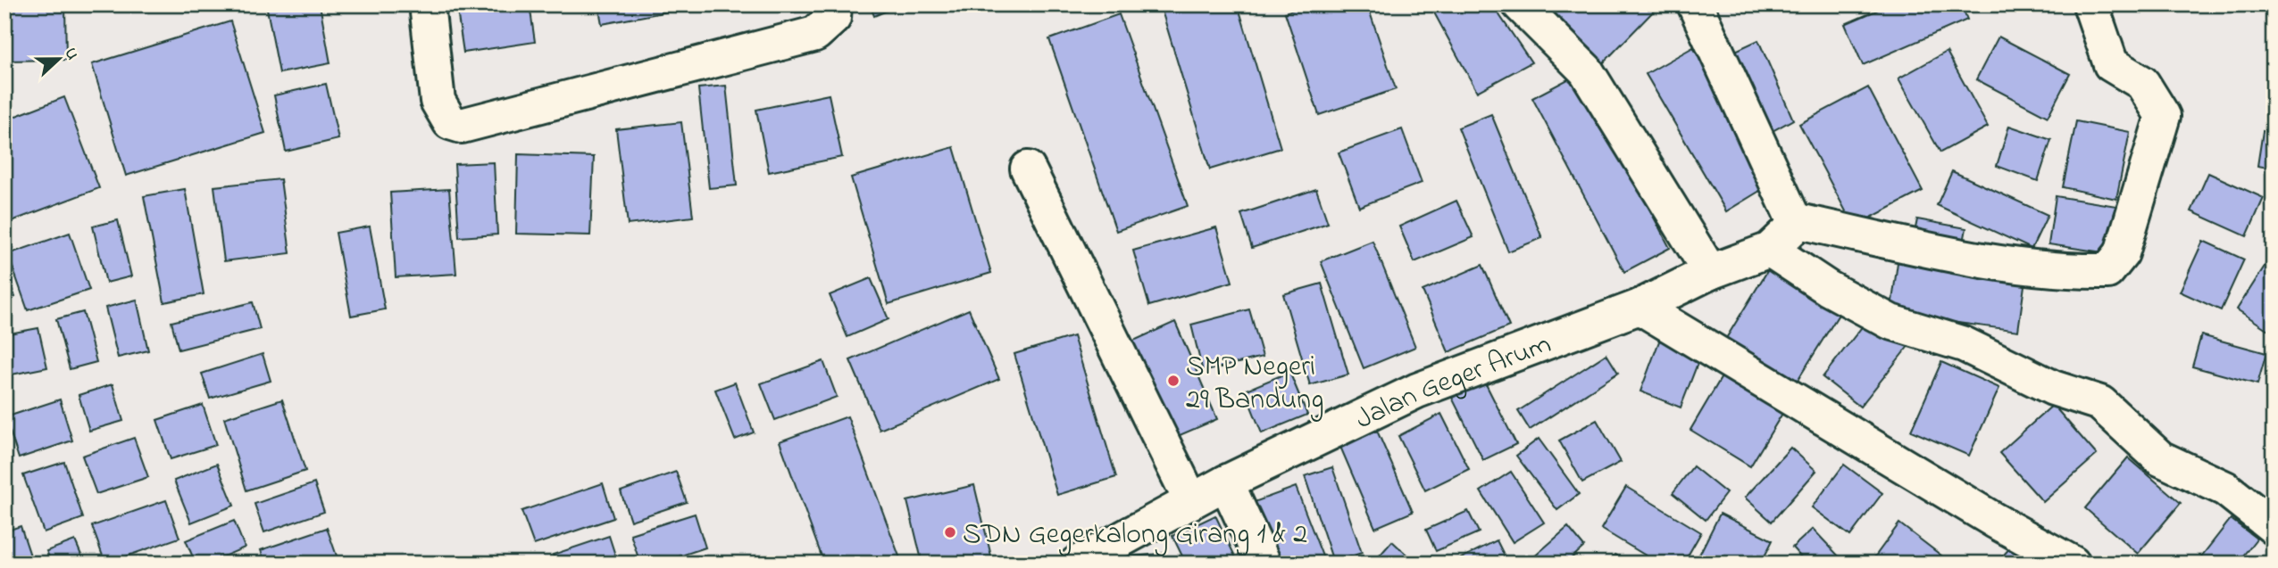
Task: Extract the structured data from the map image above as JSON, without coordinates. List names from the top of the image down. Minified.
{"streets":{"street":["Jalan Geger Arum"]},"places":["SMP Negeri 29 Bandung","SDN Gegerkalong Girang 1 & 2"],"north":"right"}
